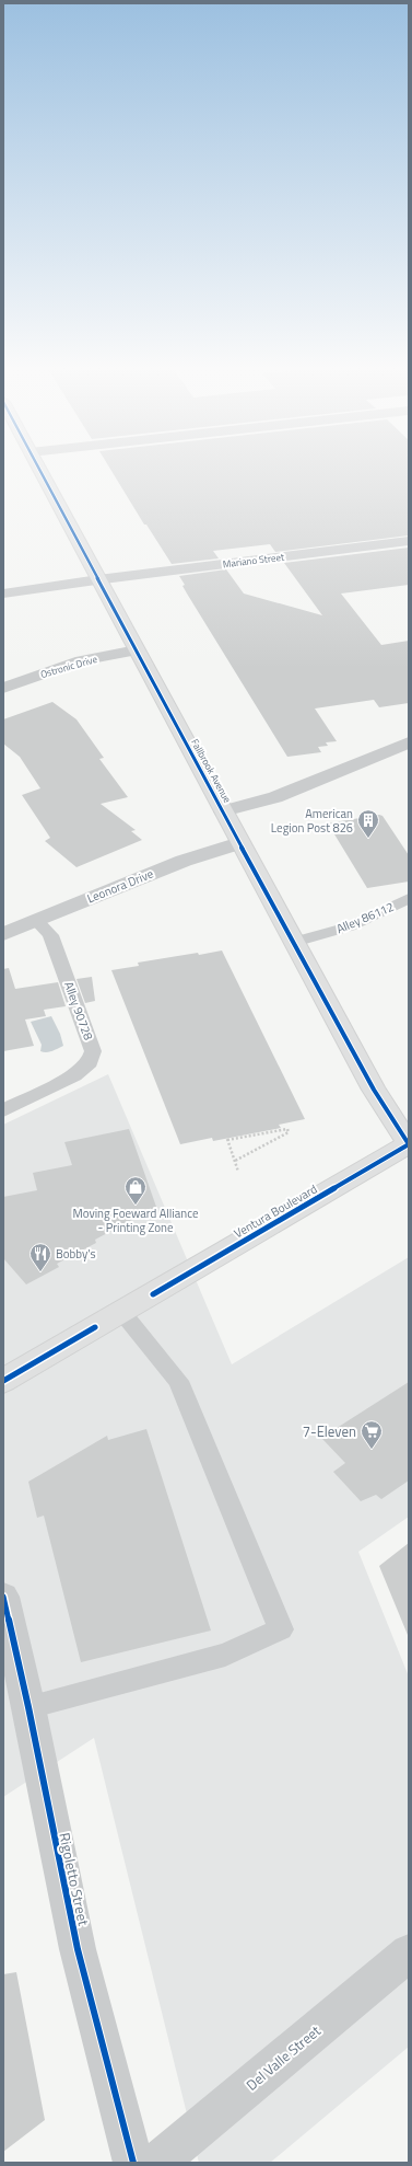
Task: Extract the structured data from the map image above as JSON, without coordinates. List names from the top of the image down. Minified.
{"streets":{"main road":["Fallbrook Avenue","Ventura Boulevard"],"street":["Mariano Street","Ostronic Drive","Leonora Drive","Rigoletto Street","Del Valle Street"],"lane":["Alley 86112","Alley 90728"]},"crossings":[["Mariano Street","Fallbrook Avenue"],["Ostronic Drive","Fallbrook Avenue"],["Fallbrook Avenue","Leonora Drive"],["Fallbrook Avenue","Alley 86112"],["Fallbrook Avenue","Ventura Boulevard"],["Leonora Drive","Alley 90728"]],"places":{"building":["American Legion Post 826"],"shop":["Moving Foeward Alliance - Printing Zone"],"restaurant":["Bobby's"],"supermarket":["7-Eleven"]}}
